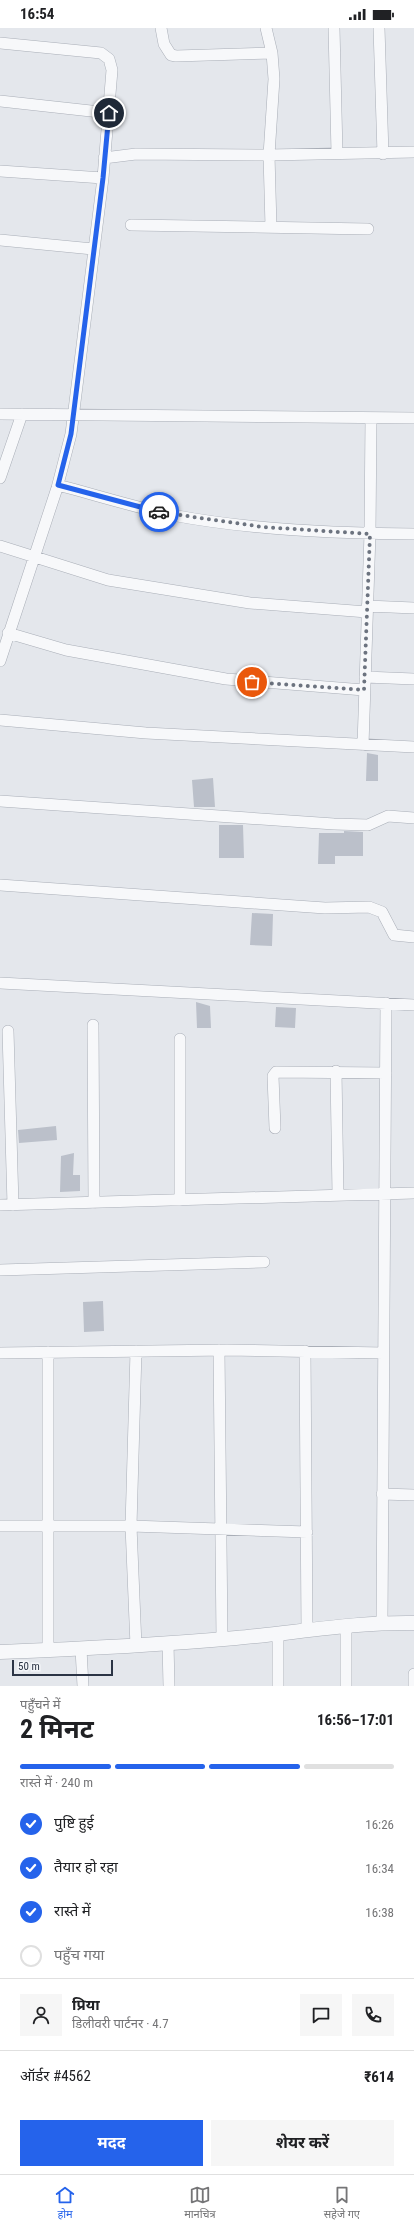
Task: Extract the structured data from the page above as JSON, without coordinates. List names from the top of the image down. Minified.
{"scale_bar":"50 m","page":{"status":"16:54","scale":"50 m","heading":["2 मिनट","पहुँचने में","16:56–17:01"],"panel":["प्रिया","डिलीवरी पार्टनर · 4.7","ऑर्डर #4562","₹614"],"bar":"रास्ते में · 240 m","list":[["पुष्टि हुई","16:26"],["तैयार हो रहा","16:34"],["रास्ते में","16:38"],"पहुँच गया"],"buttons":["मदद","शेयर करें"],"tabs":["होम","मानचित्र","सहेजे गए"]}}
